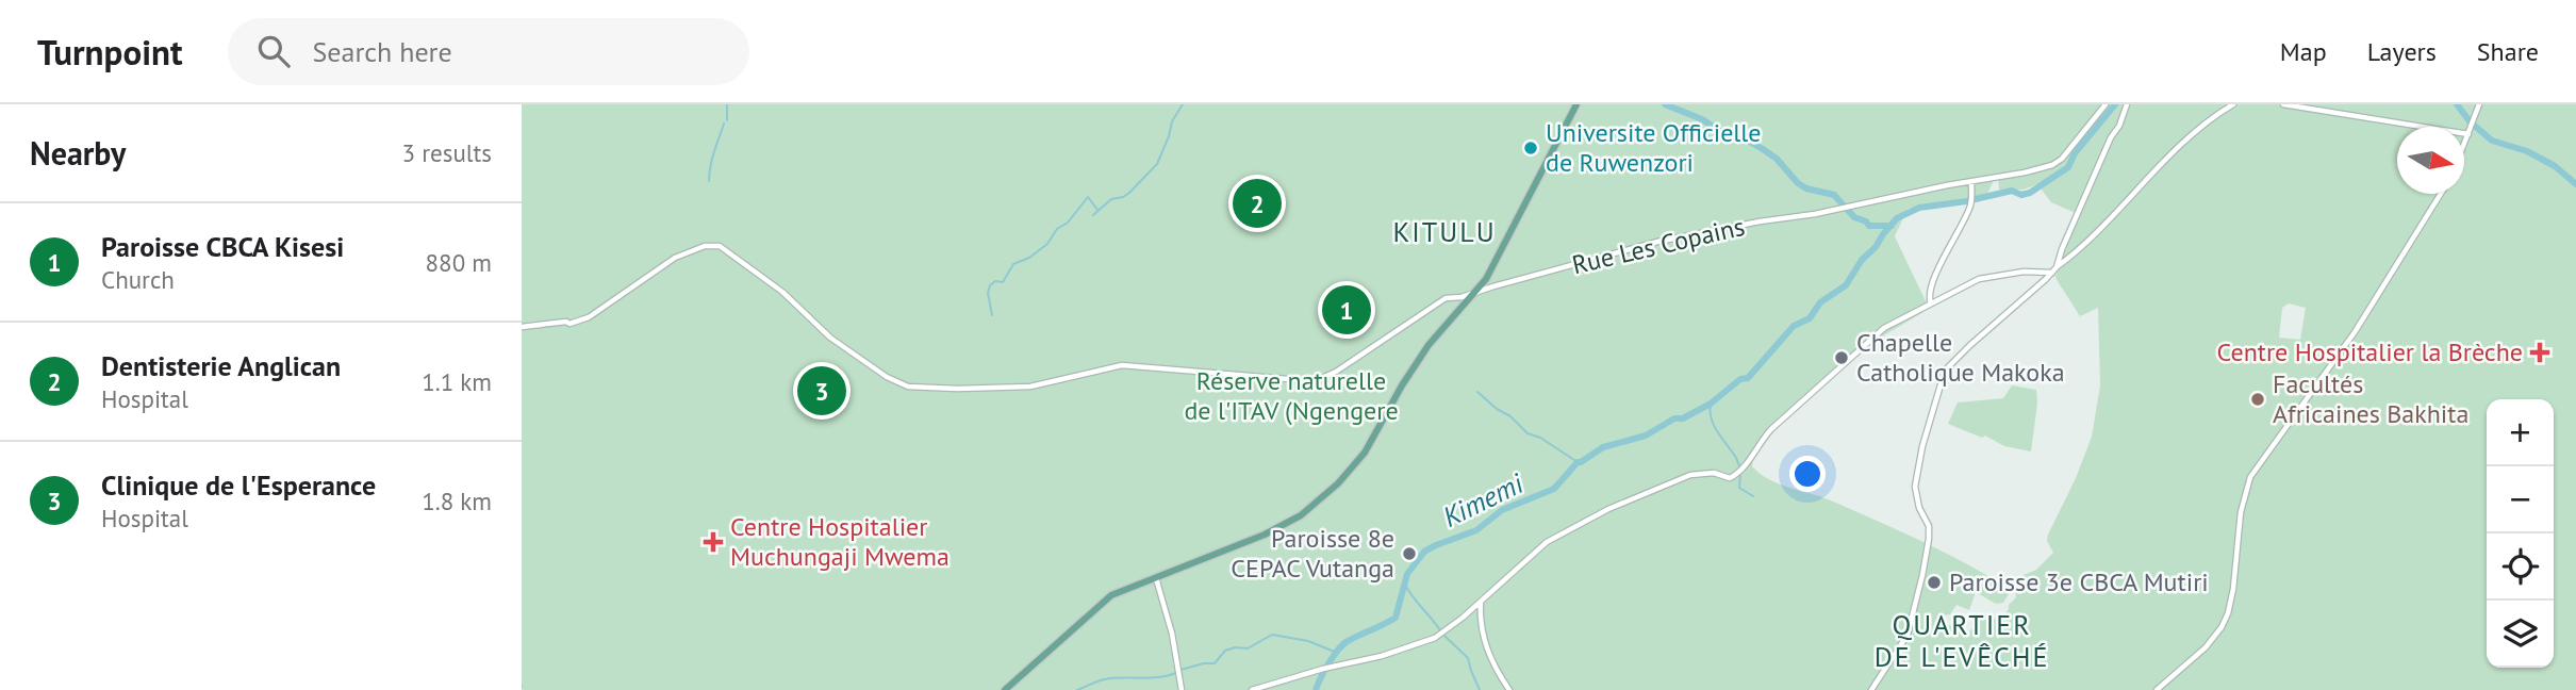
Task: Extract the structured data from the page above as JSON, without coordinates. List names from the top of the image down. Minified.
{"streets":{"street":["Rue Les Copains"]},"districts":["KITULU","QUARTIER DE L'EVÊCHÉ"],"water":["Kimemi"],"parks":["Réserve naturelle de l'ITAV (Ngengere"],"places":{"other":["Universite Officielle de Ruwenzori","Chapelle Catholique Makoka","Facultés Africaines Bakhita","Paroisse 8e CEPAC Vutanga","Paroisse 3e CBCA Mutiri"],"health":["Centre Hospitalier la Brèche","Centre Hospitalier Muchungaji Mwema"]},"north":"right","page":{"header":"Turnpoint","search":"Search here","nav":["Map","Layers","Share"],"heading":["Nearby","3 results"],"pins":["2","1","3"],"list":[{"mark":"1","name":"Paroisse CBCA Kisesi","note":"Church","value":"880 m"},{"mark":"2","name":"Dentisterie Anglican","note":"Hospital","value":"1.1 km"},{"mark":"3","name":"Clinique de l'Esperance","note":"Hospital","value":"1.8 km"}],"map_buttons":["+","−"]}}
